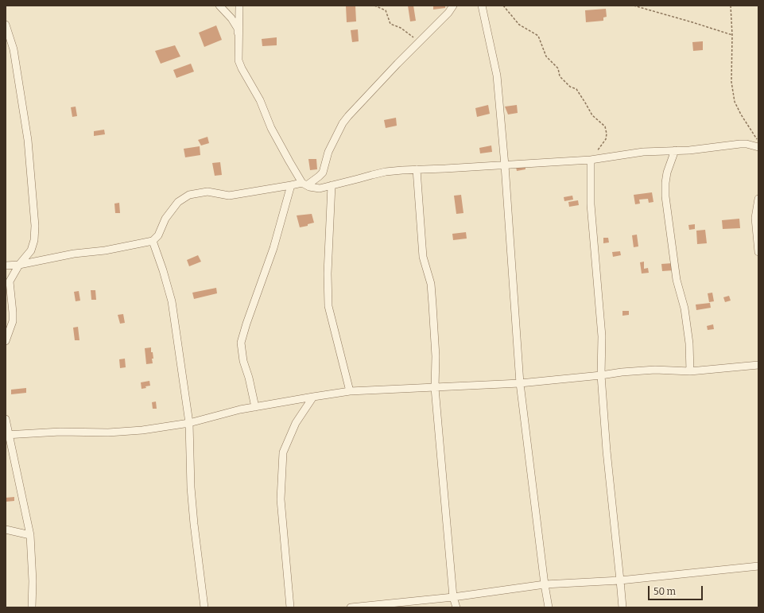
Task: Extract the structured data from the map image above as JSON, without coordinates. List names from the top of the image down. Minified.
{"scale_bar":"50 m"}
